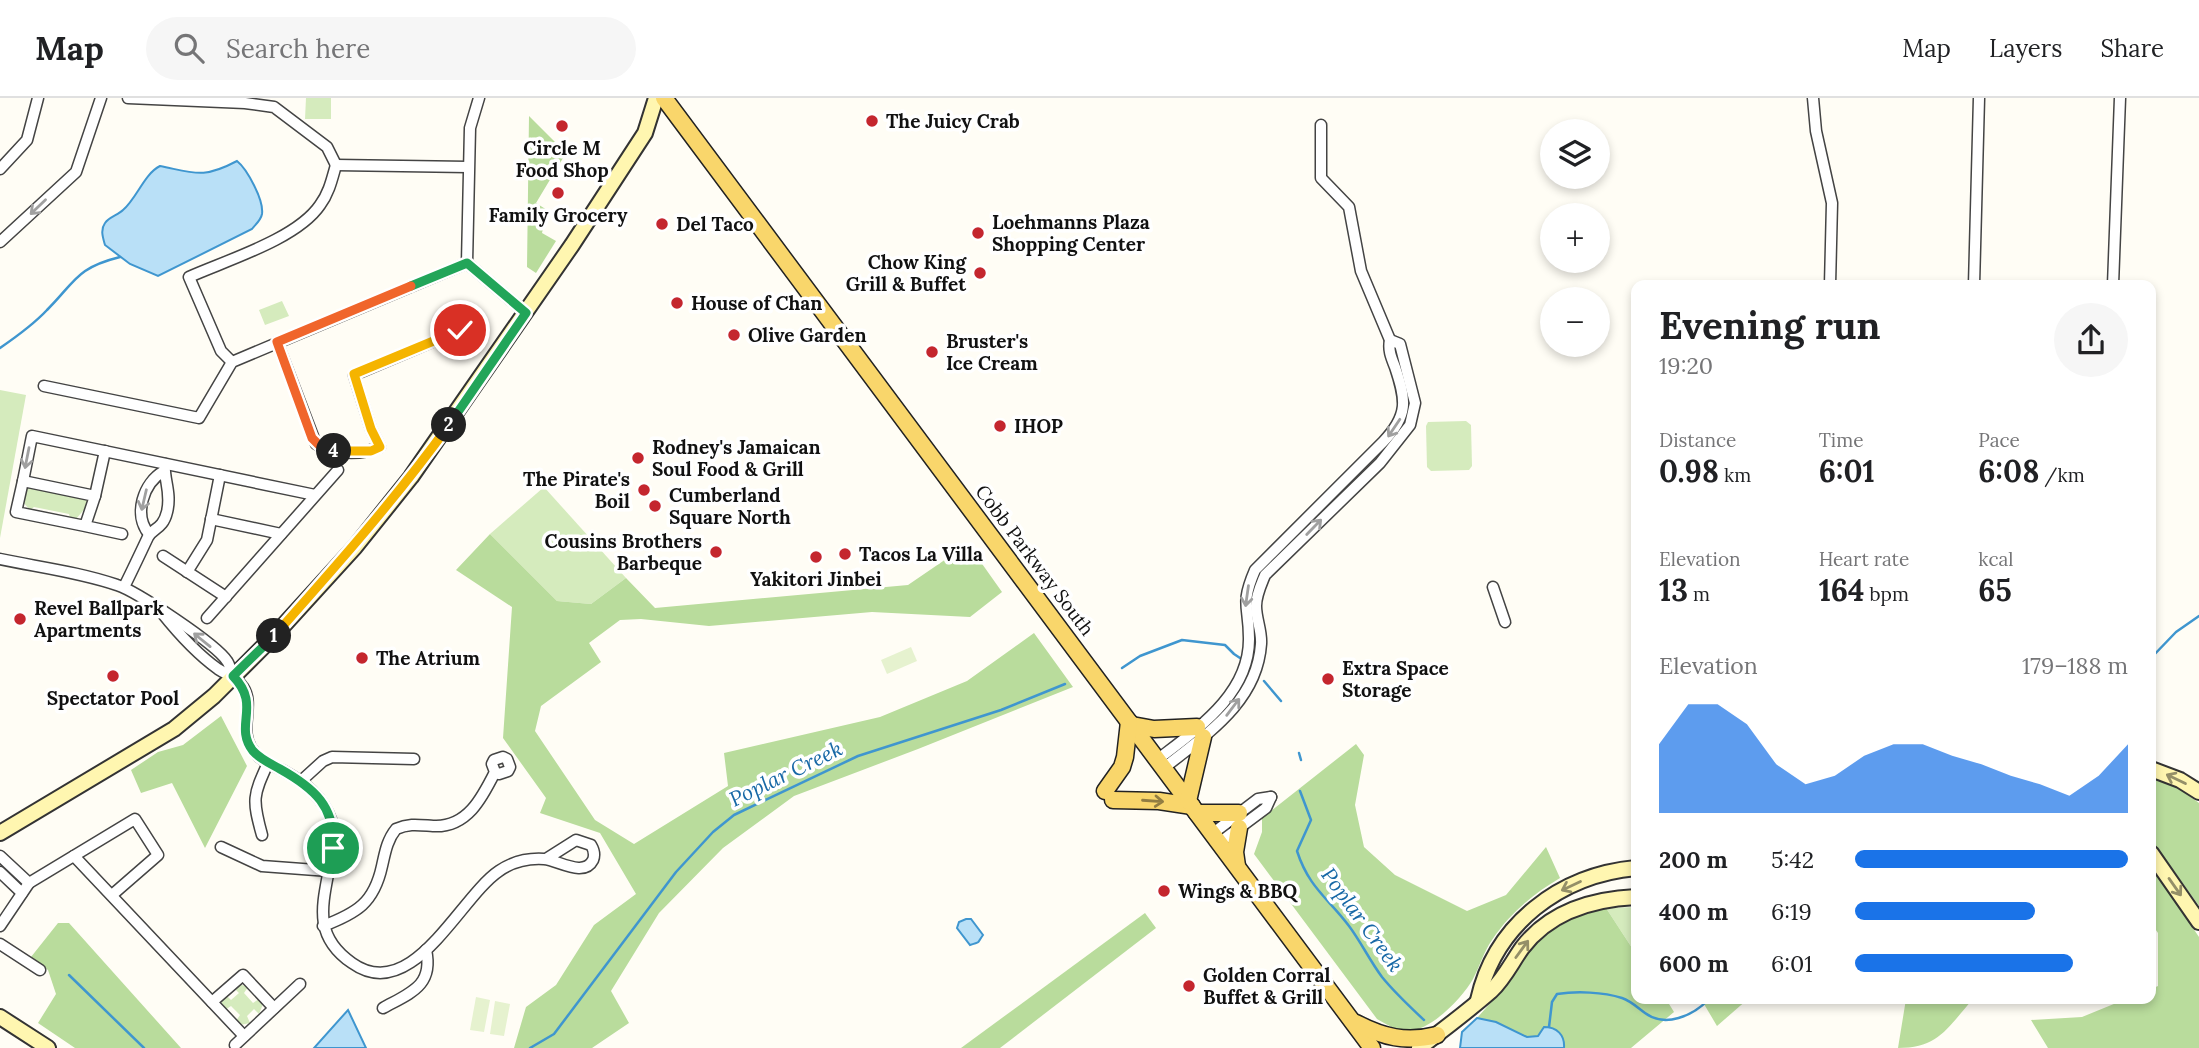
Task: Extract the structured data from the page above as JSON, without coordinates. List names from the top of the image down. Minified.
{"streets":{"main road":["Cobb Parkway South"]},"water":["Poplar Creek"],"places":["The Juicy Crab","Circle M Food Shop","Family Grocery","Del Taco","Loehmanns Plaza Shopping Center","Chow King Grill & Buffet","House of Chan","Olive Garden","Bruster's Ice Cream","IHOP","Rodney's Jamaican Soul Food & Grill","The Pirate's Boil","Cumberland Square North","Cousins Brothers Barbeque","Tacos La Villa","Yakitori Jinbei","Revel Ballpark Apartments","The Atrium","Spectator Pool","Extra Space Storage","Wings & BBQ","Golden Corral Buffet & Grill"],"page":{"header":"Map","search":"Search here","nav":["Map","Layers","Share"],"map_buttons":["+","−"],"heading":["Evening run","19:20"],"stats":[["Distance","0.98 km"],["Time","6:01"],["Pace","6:08 /km"],["Elevation","13 m"],["Heart rate","164 bpm"],["kcal","65"]],"pins":["2","4","1"],"chart":["Elevation","179–188 m"],"list":[{"name":"200 m","note":"5:42"},{"name":"400 m","note":"6:19"},{"name":"600 m","note":"6:01"}]}}
